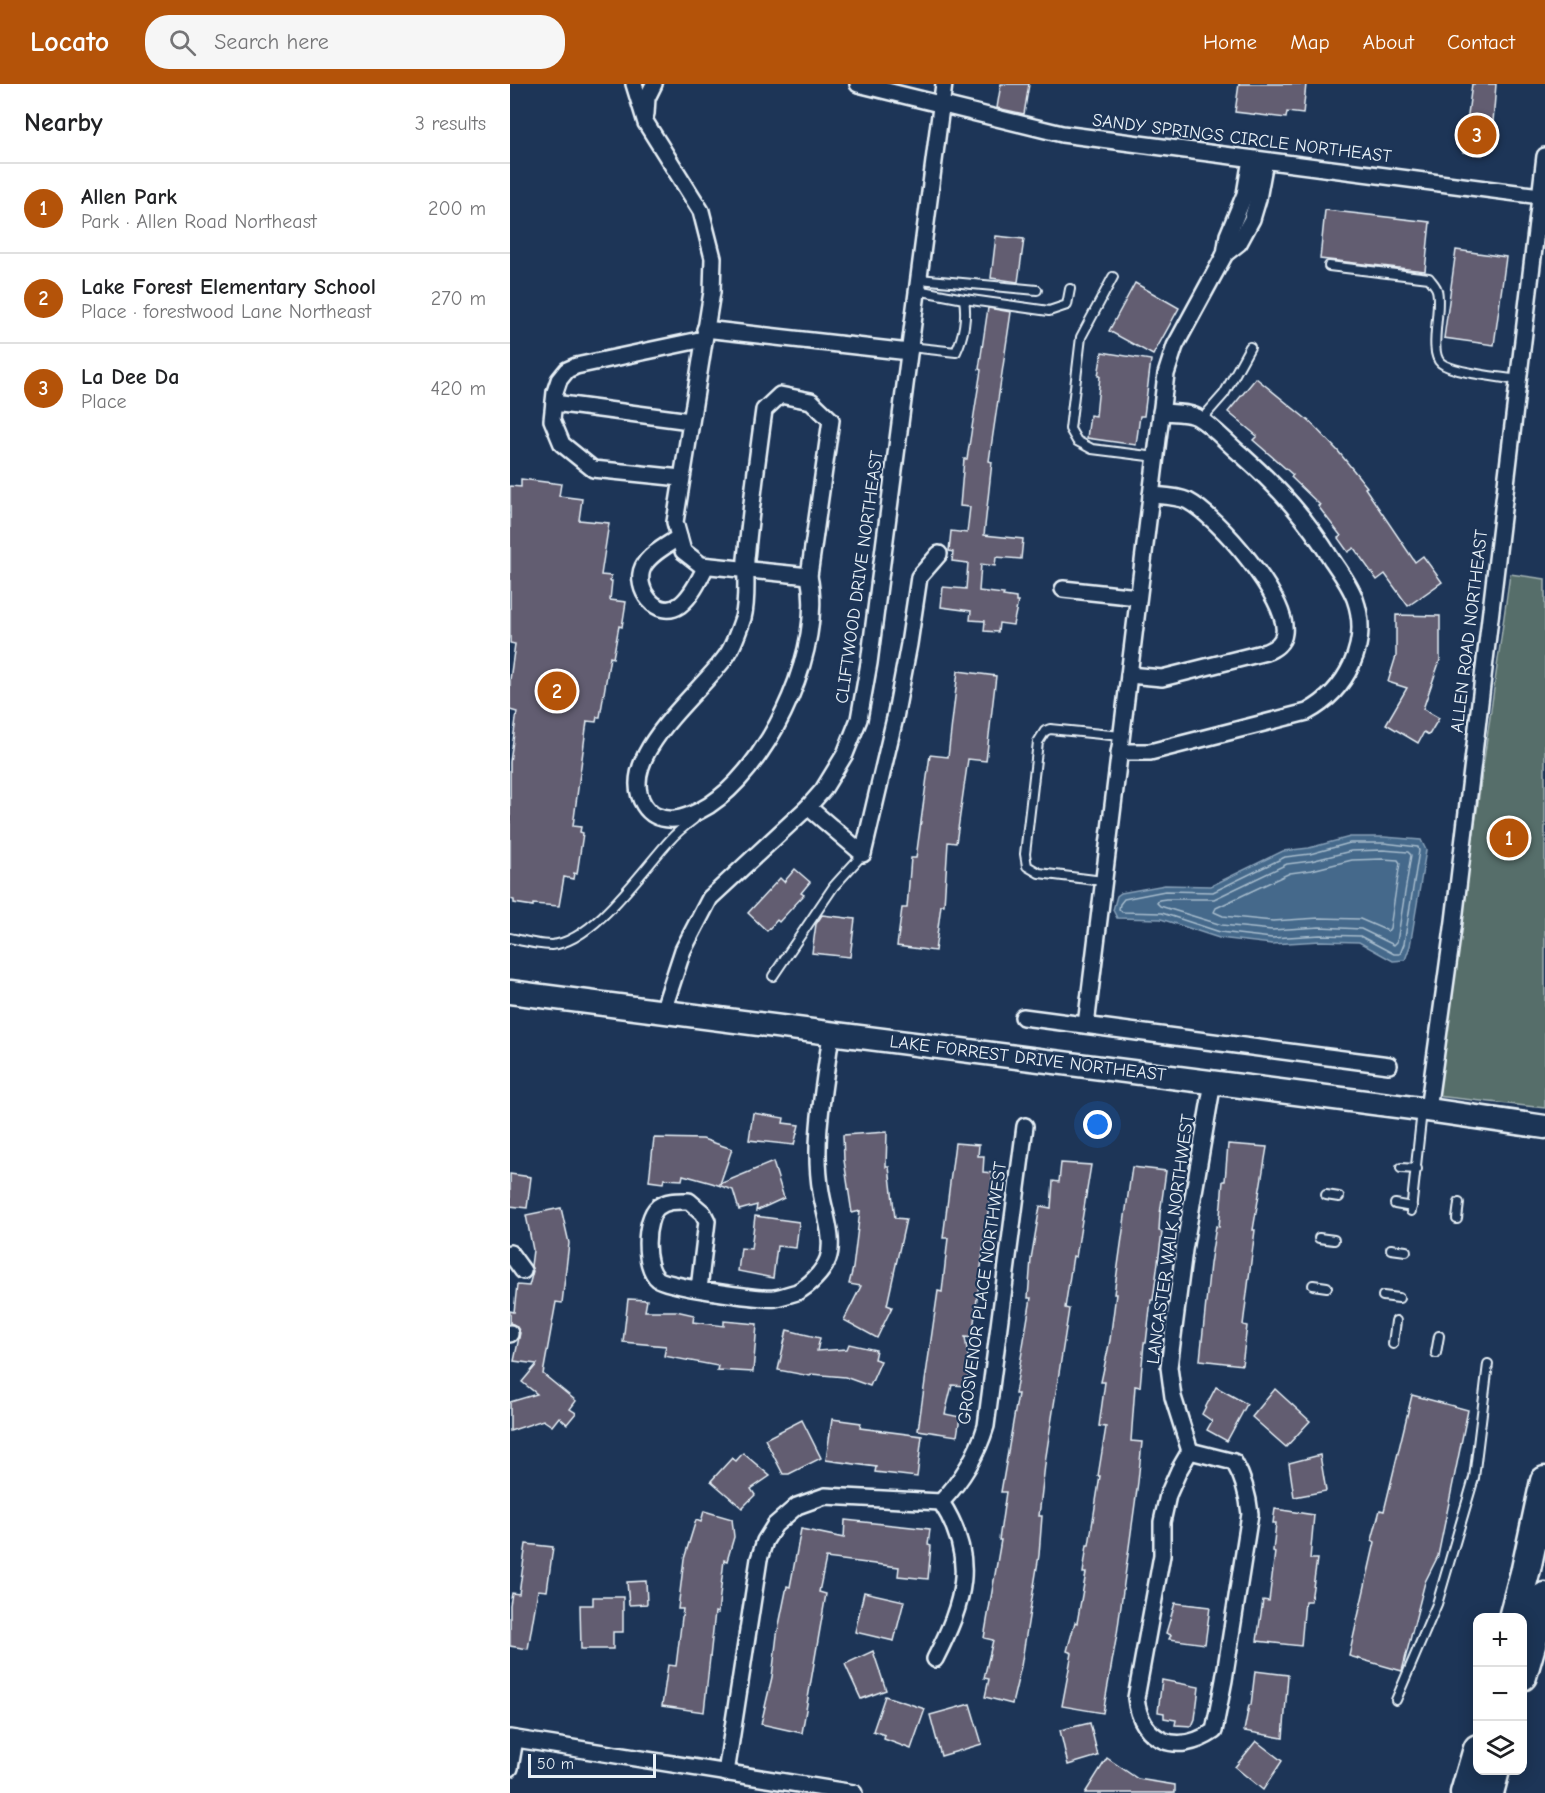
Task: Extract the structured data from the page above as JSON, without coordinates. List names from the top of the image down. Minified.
{"streets":{"street":["SANDY SPRINGS CIRCLE NORTHEAST","CLIFTWOOD DRIVE NORTHEAST","ALLEN ROAD NORTHEAST","LAKE FORREST DRIVE NORTHEAST","LANCASTER WALK NORTHWEST","GROSVENOR PLACE NORTHWEST"]},"crossings":[["SANDY SPRINGS CIRCLE NORTHEAST","CLIFTWOOD DRIVE NORTHEAST"],["SANDY SPRINGS CIRCLE NORTHEAST","ALLEN ROAD NORTHEAST"],["CLIFTWOOD DRIVE NORTHEAST","LAKE FORREST DRIVE NORTHEAST"],["ALLEN ROAD NORTHEAST","LAKE FORREST DRIVE NORTHEAST"],["LAKE FORREST DRIVE NORTHEAST","LANCASTER WALK NORTHWEST"]],"scale_bar":"50 m","page":{"header":"Locato","search":"Search here","nav":["Home","Map","About","Contact"],"heading":["Nearby","3 results"],"pins":["3","2","1"],"list":[{"mark":"1","name":"Allen Park","note":"Park · Allen Road Northeast","value":"200 m"},{"mark":"2","name":"Lake Forest Elementary School","note":"Place · forestwood Lane Northeast","value":"270 m"},{"mark":"3","name":"La Dee Da","note":"Place","value":"420 m"}],"map_buttons":["+","−"],"scale":"50 m"}}
